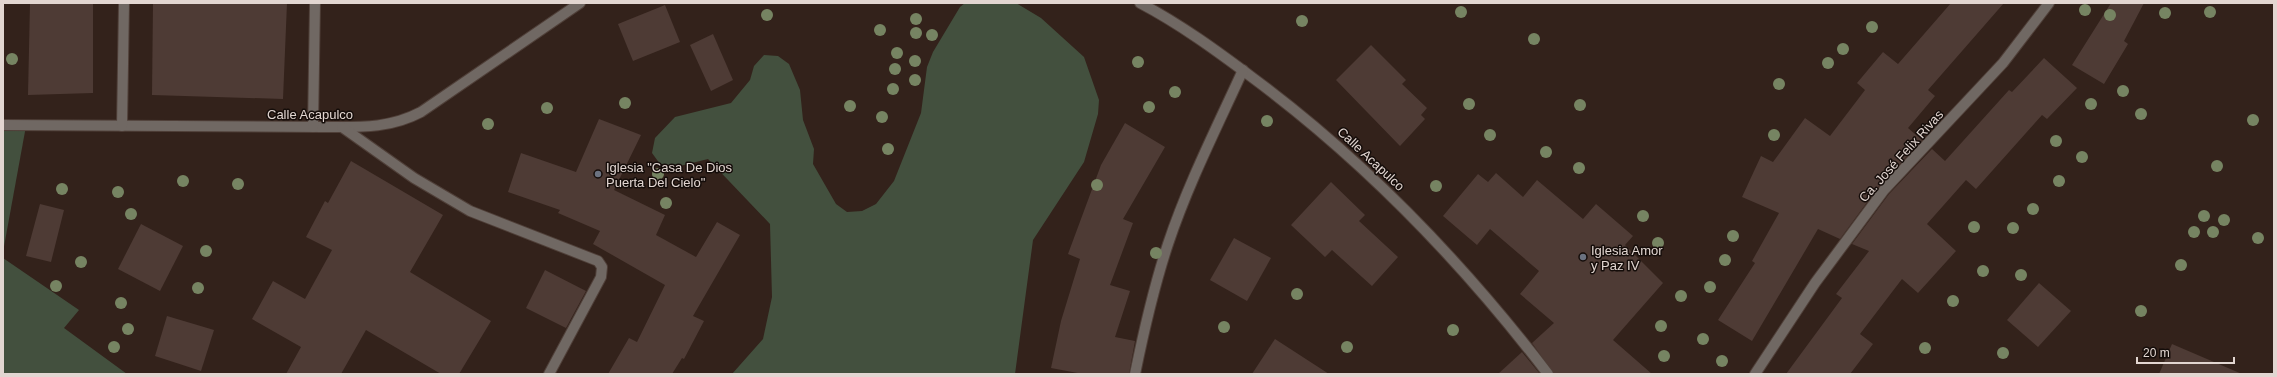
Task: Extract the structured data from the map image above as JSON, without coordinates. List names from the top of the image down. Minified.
{"streets":{"street":["Calle Acapulco","Ca. José Felix Rivas"]},"places":["Iglesia \"Casa De Dios Puerta Del Cielo\"","Iglesia Amor y Paz IV"],"scale_bar":"20 m"}
